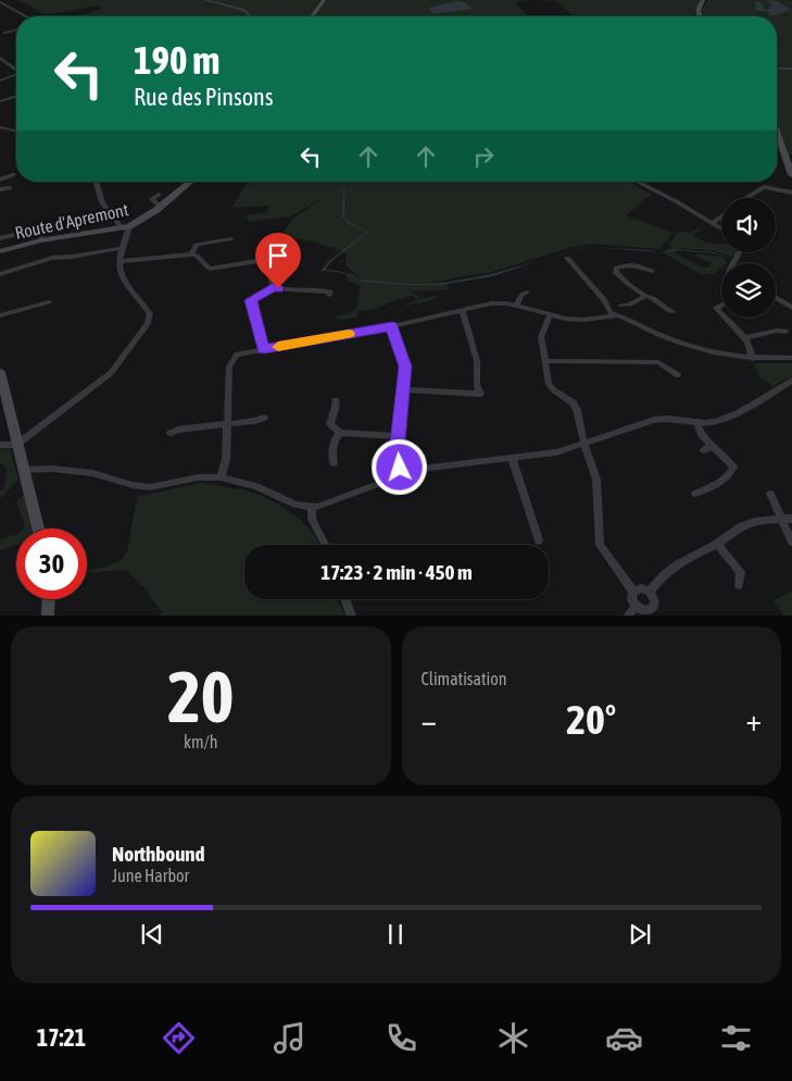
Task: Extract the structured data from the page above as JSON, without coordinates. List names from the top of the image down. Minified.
{"streets":{"street":["Route d'Apremont"]},"page":{"turn":["190 m","Rue des Pinsons"],"limit":"30","trip":"17:23 · 2 min · 450 m","tile":[["20","km/h"],"Climatisation"],"heat":["−","20°","+"],"song":["Northbound","June Harbor"],"tabs":"17:21"}}
